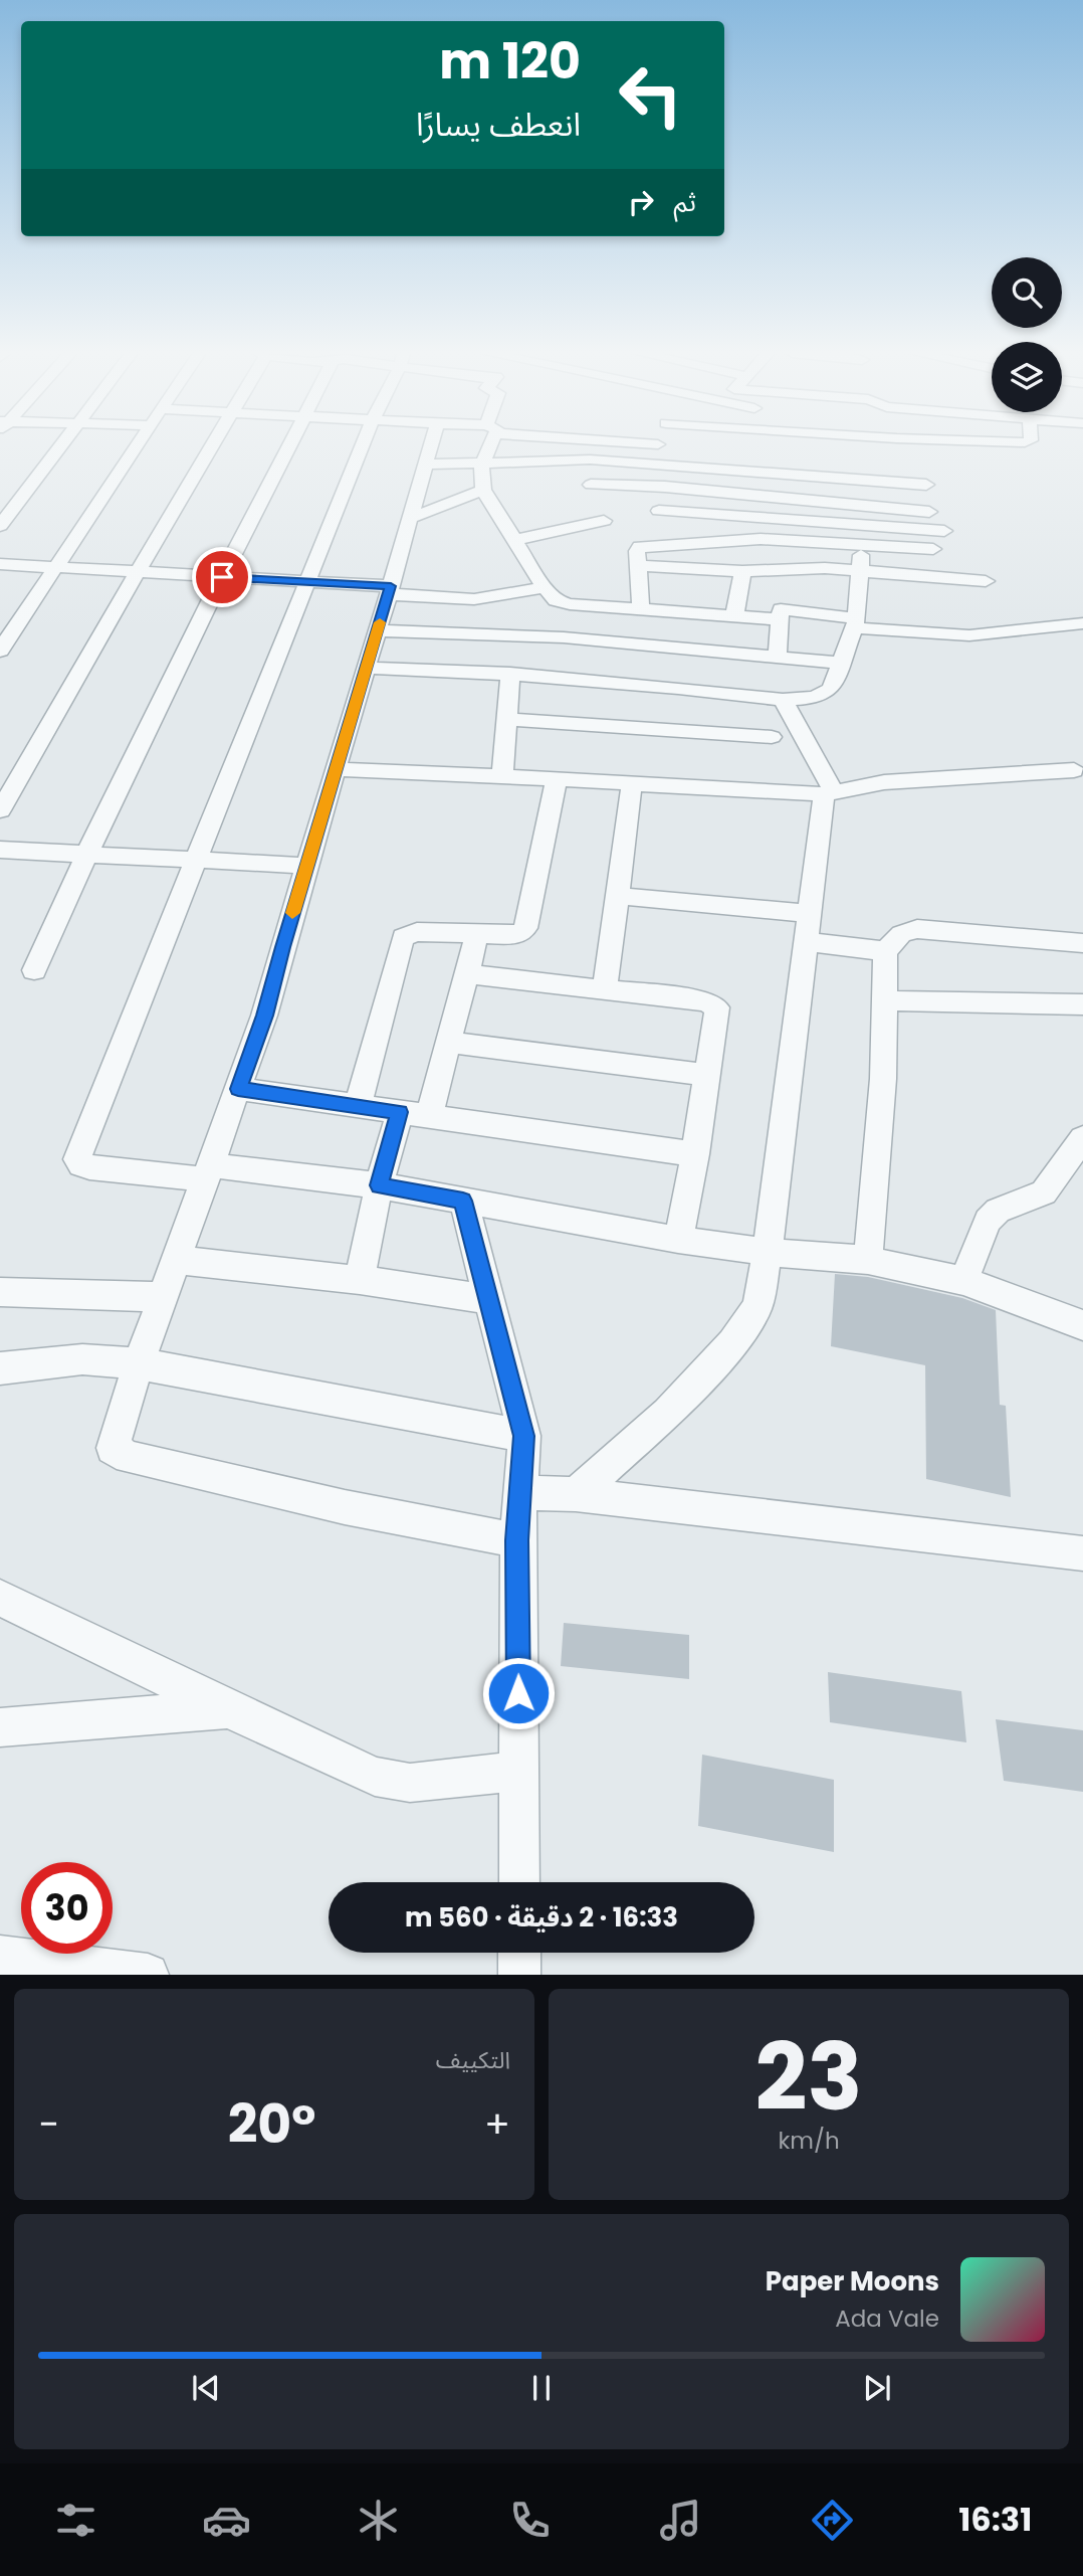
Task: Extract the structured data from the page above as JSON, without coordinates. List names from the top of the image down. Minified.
{"page":{"turn":["120 m","انعطف يسارًا"],"then":"ثم","limit":"30","trip":"16:33 · 2 دقيقة · 560 m","tile":[["23","km/h"],"التكييف"],"heat":["−","20°","+"],"song":["Paper Moons","Ada Vale"],"tabs":"16:31"}}
